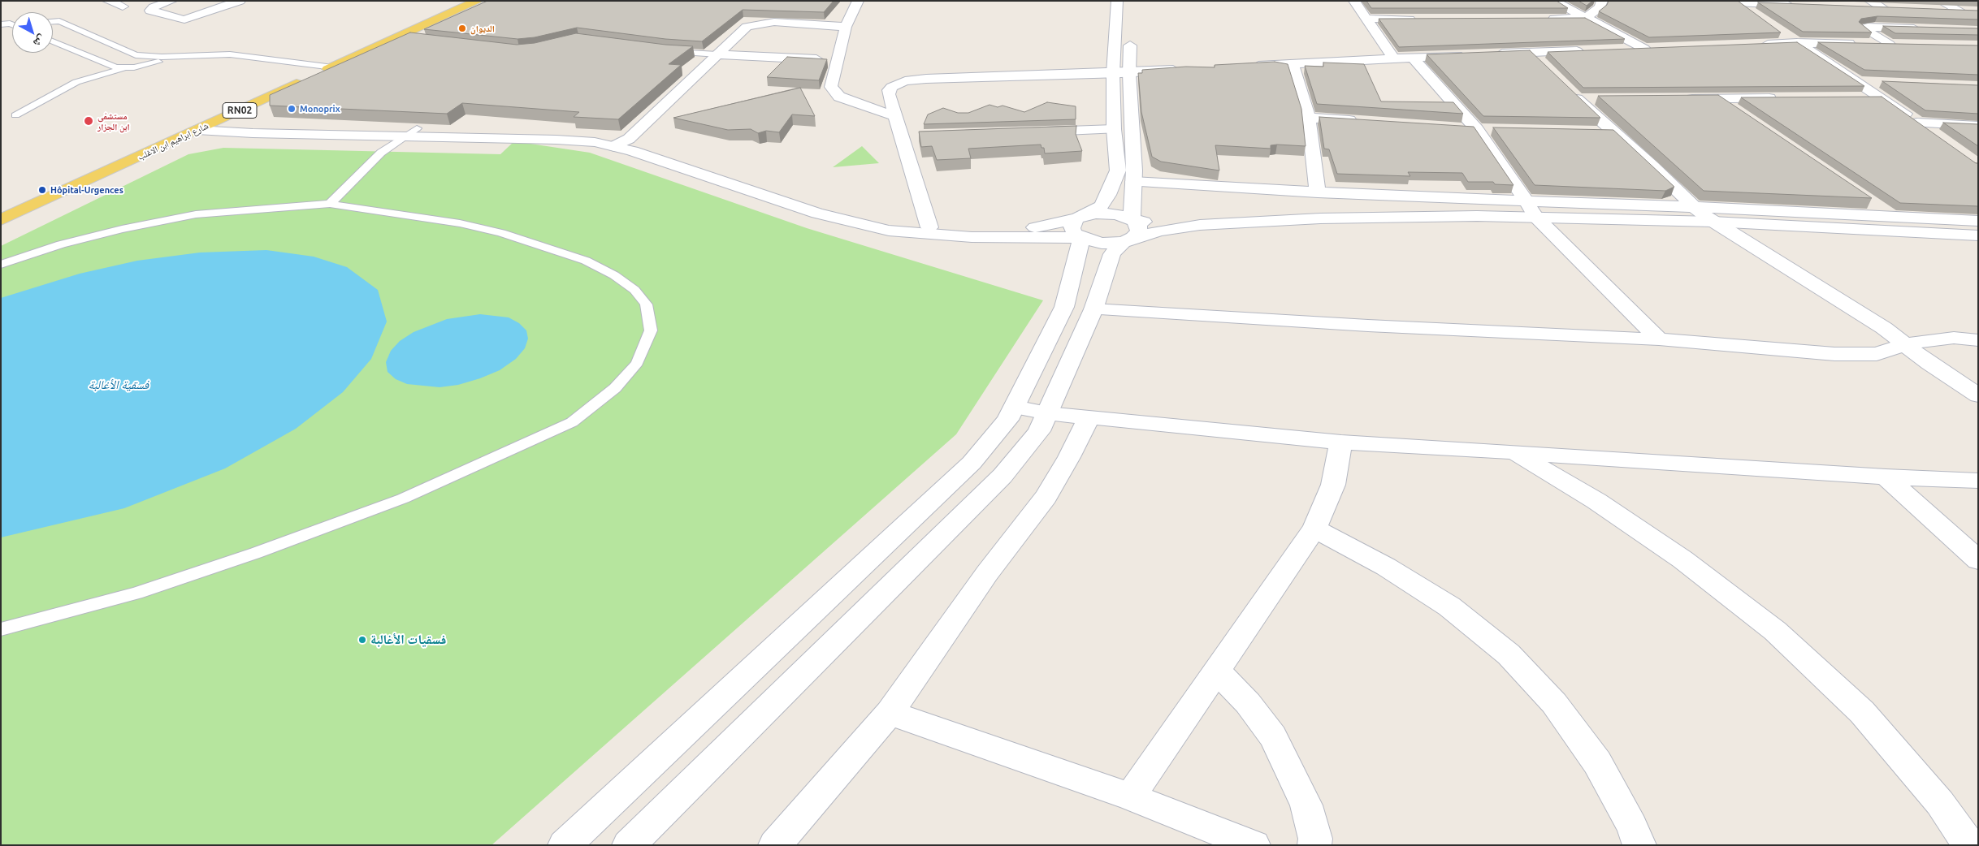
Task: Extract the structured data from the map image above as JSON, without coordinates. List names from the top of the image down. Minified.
{"streets":{"main road":["RN02","شارع ابراهيم ابن الاغلب"]},"water":["فسقية الأغالبة"],"places":["الديوان","Monoprix","مستشفى ابن الجزار","Hôpital-Urgences","فسقيات الأغالبة"],"north":"bottom right"}
